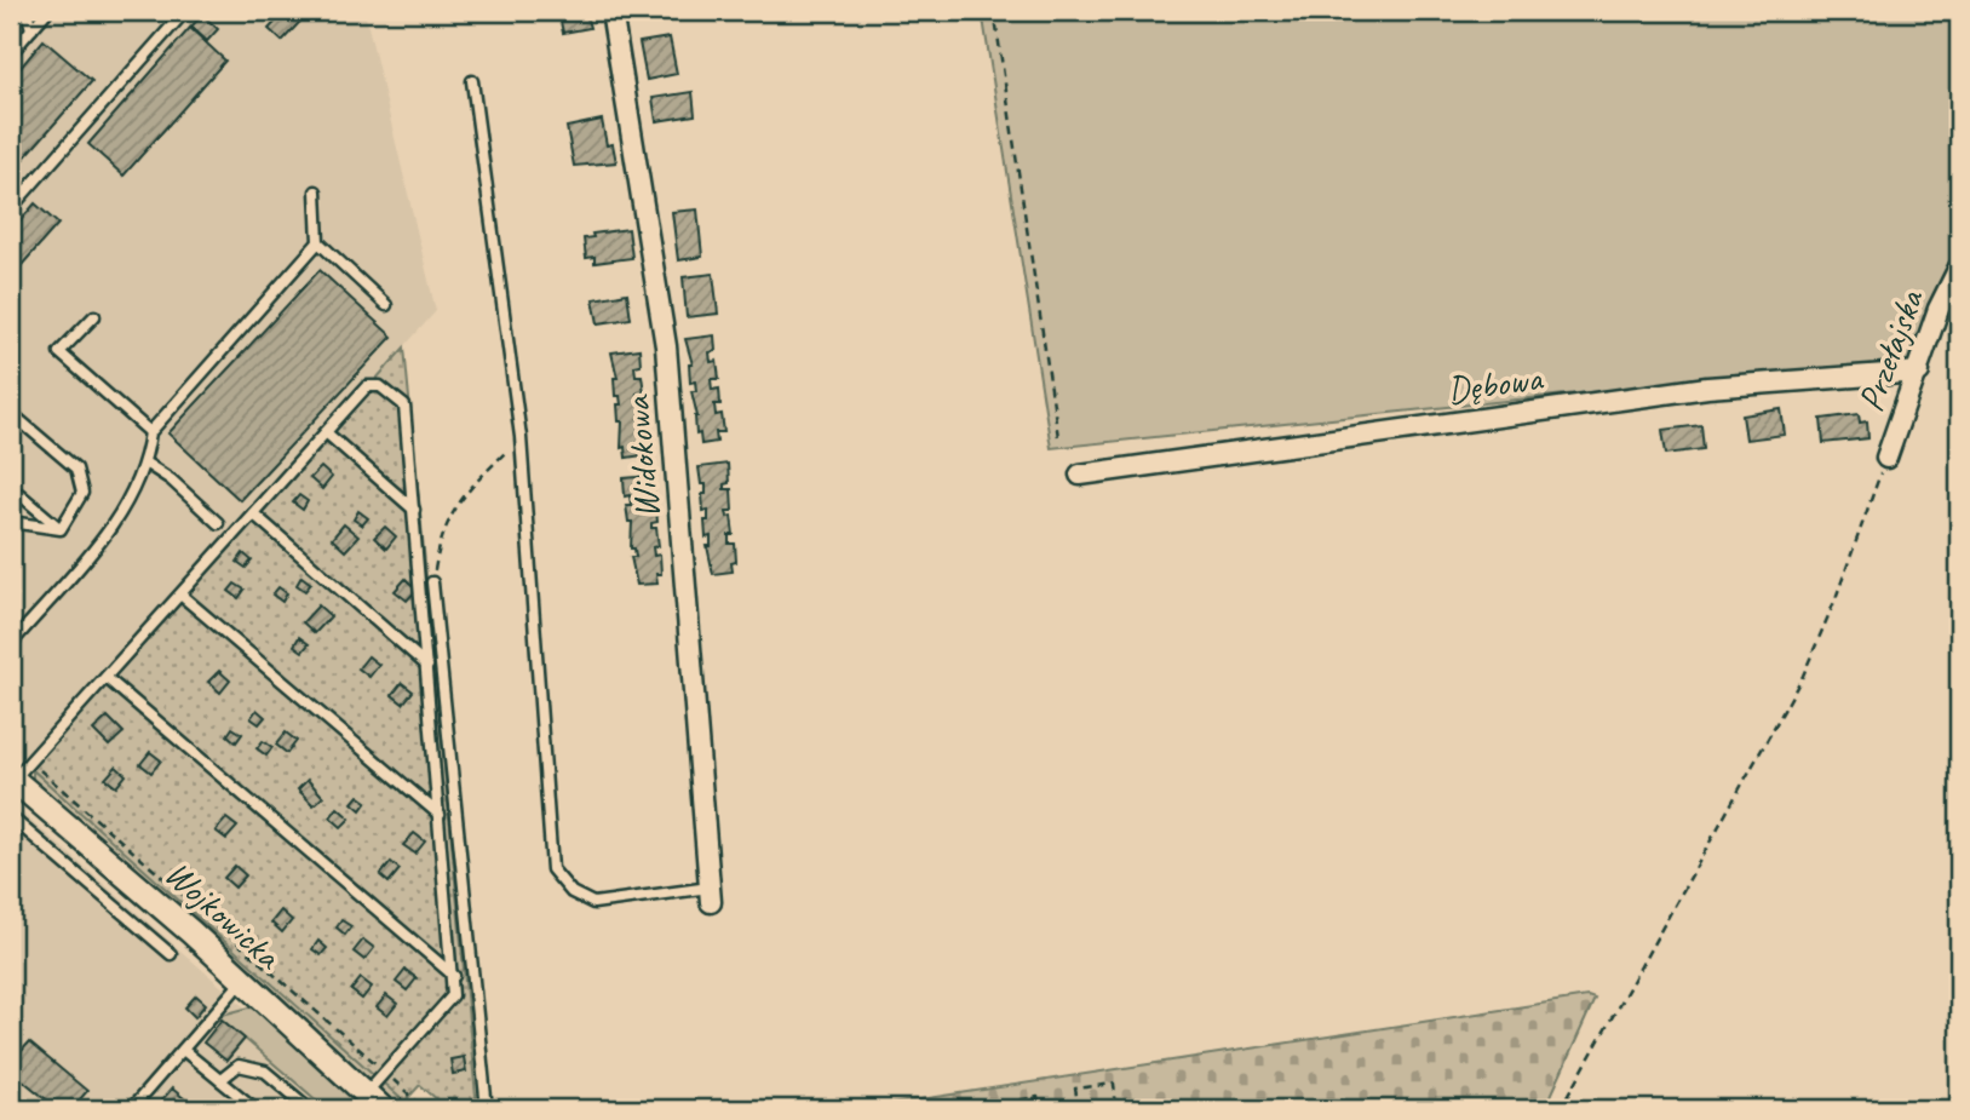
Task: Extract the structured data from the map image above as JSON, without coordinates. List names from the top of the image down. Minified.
{"streets":{"street":["Przełajska","Dębowa","Widokowa","Wojkowicka"]},"crossings":[["Przełajska","Dębowa"]]}
